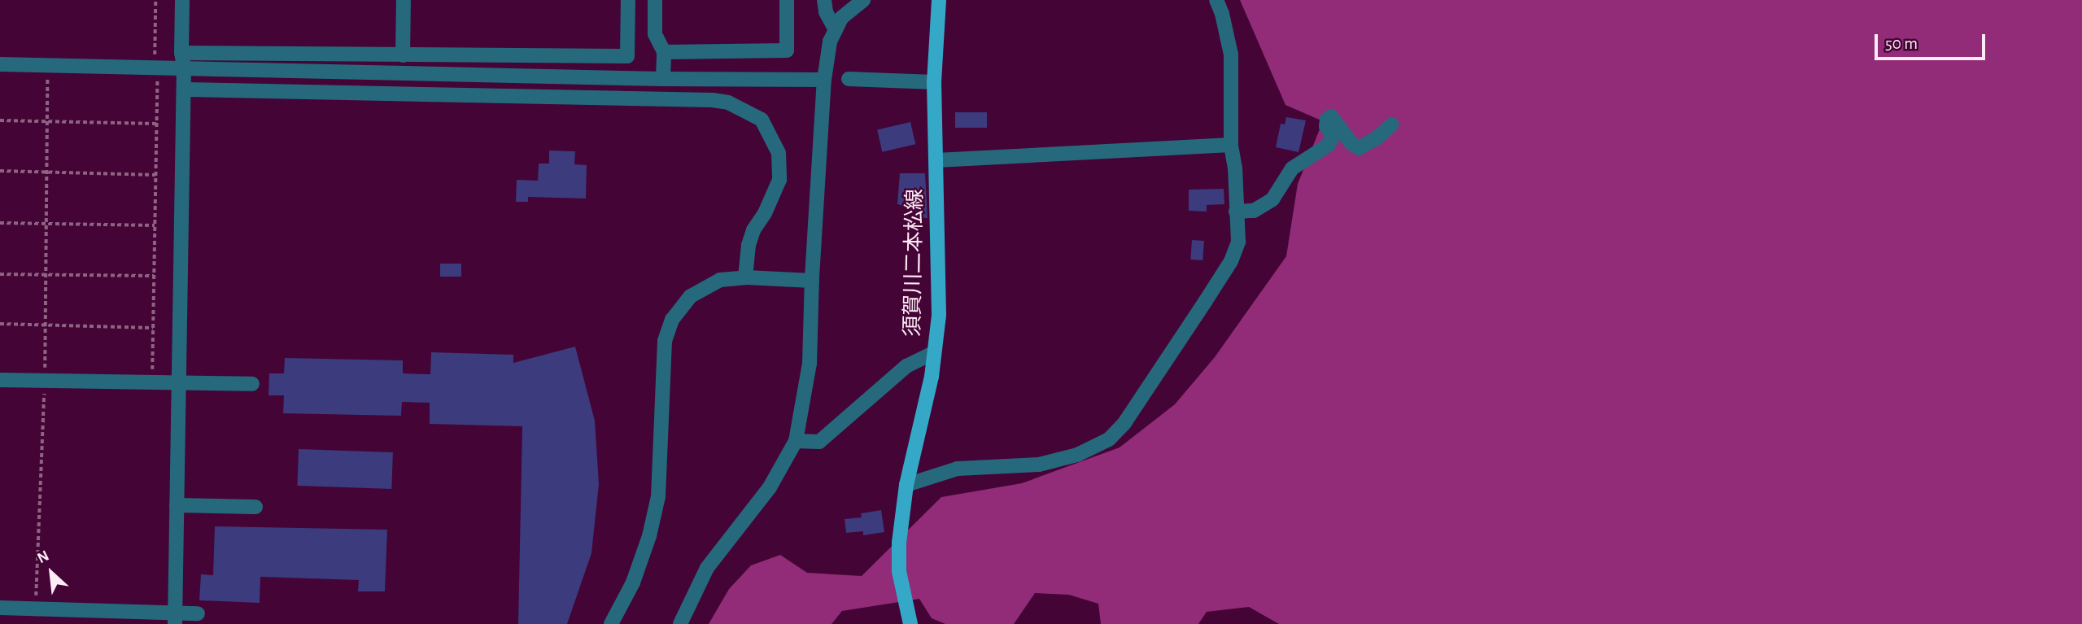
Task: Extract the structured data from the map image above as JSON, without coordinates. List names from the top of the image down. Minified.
{"streets":{"main road":["須賀川二本松線"]},"scale_bar":"50 m","north":"top left"}
